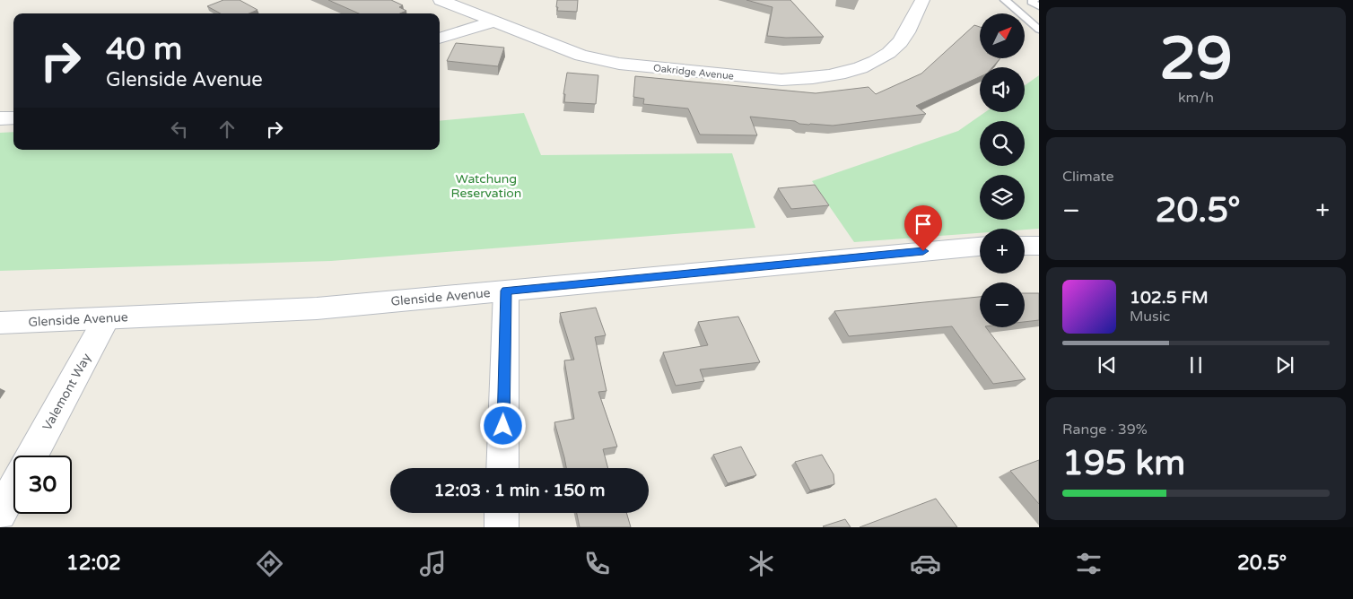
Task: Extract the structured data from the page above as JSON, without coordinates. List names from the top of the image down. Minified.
{"streets":{"street":["Oakridge Avenue","Glenside Avenue","Valemont Way"]},"crossings":[["Glenside Avenue","Valemont Way"]],"parks":["Watchung Reservation"],"north":"top right","page":{"tile":[["29","km/h"],"Climate",["Range · 39%","195 km"]],"map_buttons":["+","−"],"turn":["40 m","Glenside Avenue"],"heat":["−","20.5°","+"],"song":["102.5 FM","Music"],"limit":"30","trip":"12:03 · 1 min · 150 m","tabs":["12:02","20.5°"]}}
